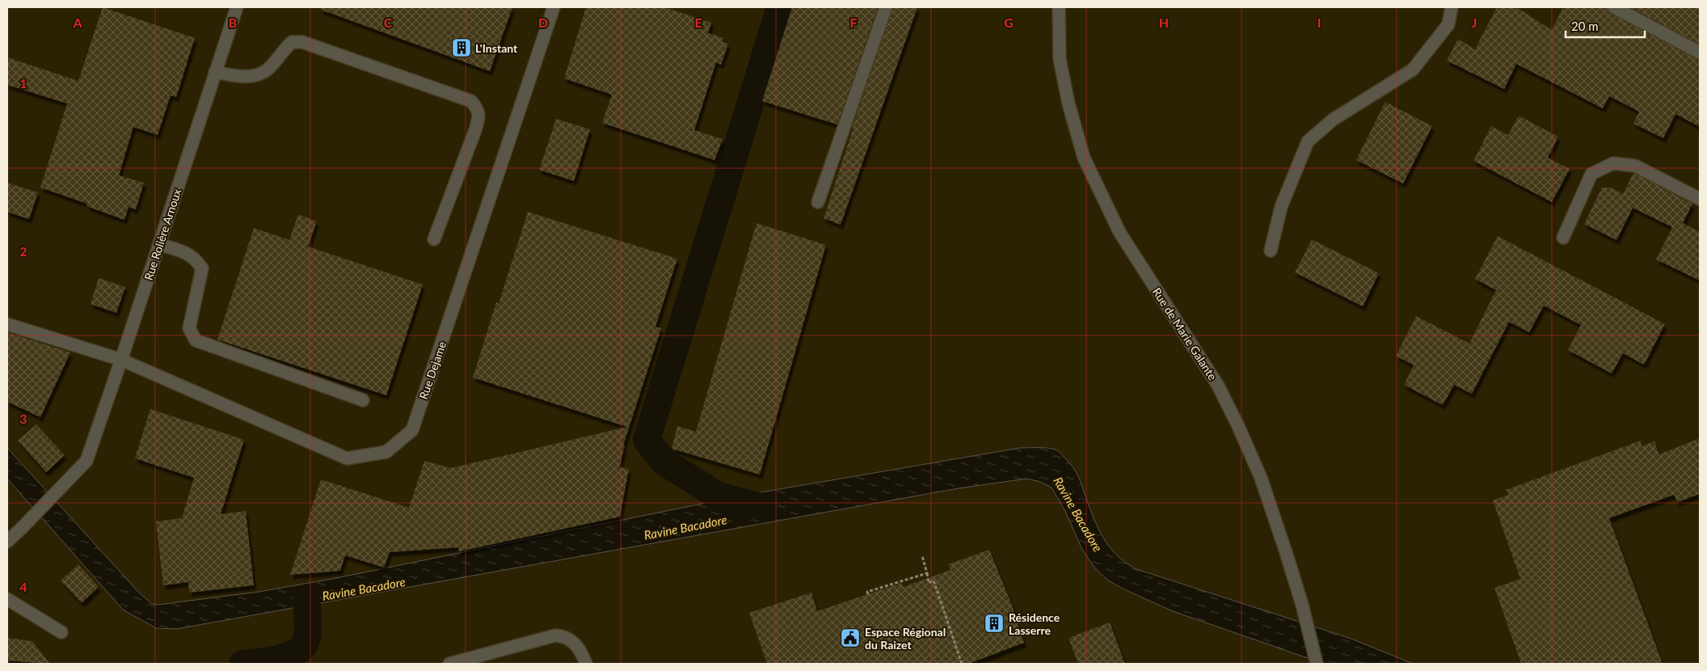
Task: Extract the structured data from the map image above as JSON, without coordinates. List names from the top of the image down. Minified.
{"streets":{"street":["Rue Rolière Arnoux","Rue de Marie Galante","Rue Dejame"]},"crossings":[["Rue Rolière Arnoux","Rue Dejame"]],"water":["Ravine Bacadore"],"places":{"building":["L'Instant","Résidence Lasserre"],"public building":["Espace Régional du Raizet"]},"scale_bar":"20 m","grid":{"columns":["A","B","C","D","E","F","G","H","I","J"],"rows":["1","2","3","4"]}}
